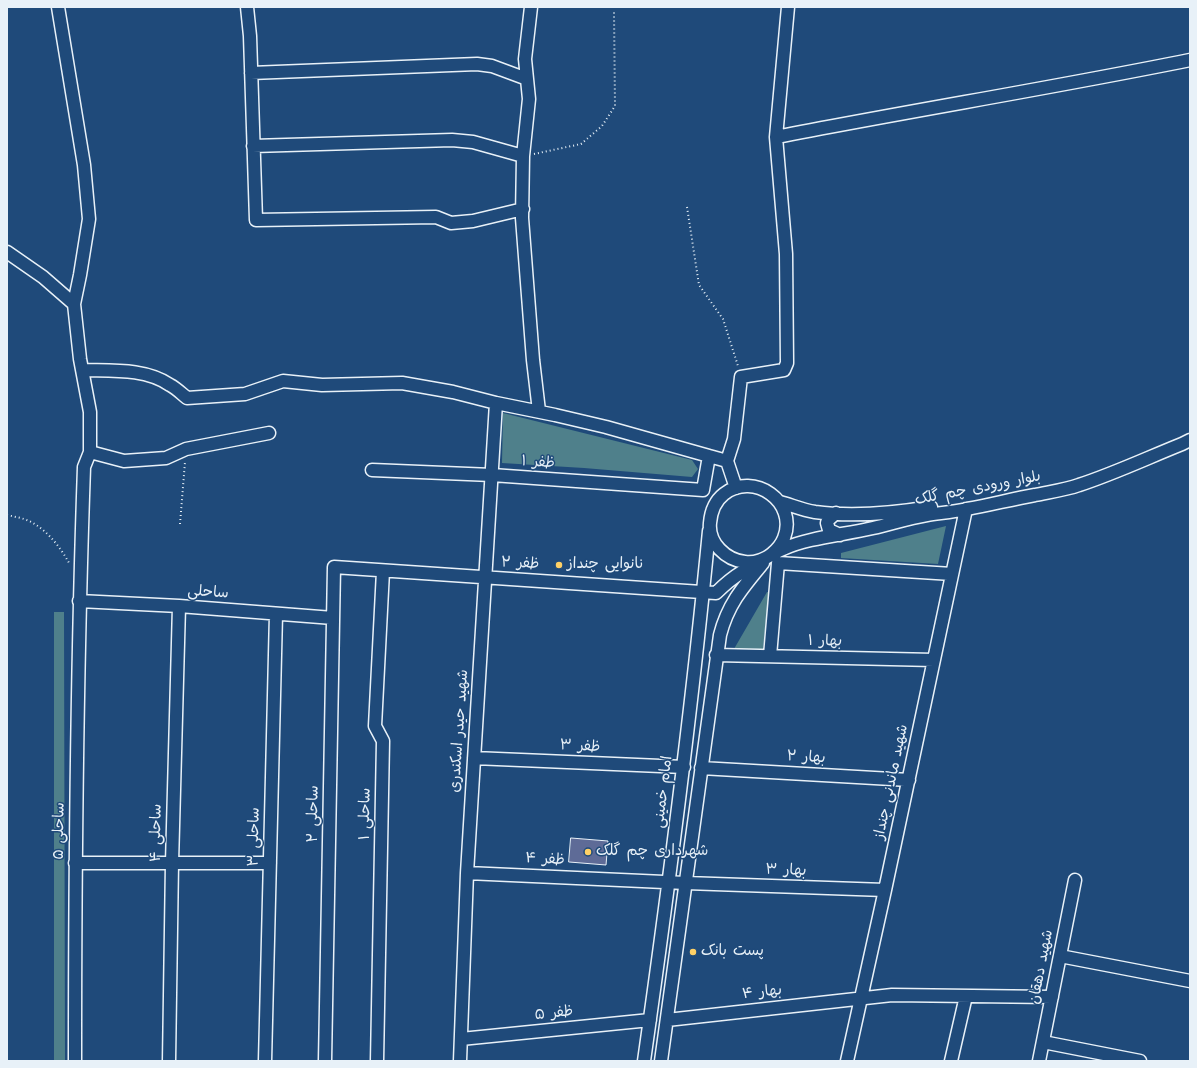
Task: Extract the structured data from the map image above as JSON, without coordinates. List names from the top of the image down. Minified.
{"streets":{"street":["ظفر ۱","بلوار ورودی چم گلک","ظفر ۲","ساحلی","بهار ۱","شهید حیدر اسکندری","ظفر ۳","بهار ۲","شهید ماندنی چنداز","امام خمینی","ساحلی ۲","ساحلی ۱","ساحلی ۵","ساحلی ۴","ساحلی ۳","ظفر ۴","بهار ۳","شهید دهقان","بهار ۴","ظفر ۵"]},"crossings":[["ظفر ۱","شهید حیدر اسکندری"],["بلوار ورودی چم گلک","ظفر ۲"],["بلوار ورودی چم گلک","شهید ماندنی چنداز"],["بلوار ورودی چم گلک","امام خمینی"],["ظفر ۲","شهید حیدر اسکندری"],["ظفر ۲","امام خمینی"],["ظفر ۲","ساحلی ۲"],["ظفر ۲","ساحلی ۱"],["ساحلی","ساحلی ۲"],["ساحلی","ساحلی ۵"],["ساحلی","ساحلی ۴"],["ساحلی","ساحلی ۳"],["بهار ۱","شهید ماندنی چنداز"],["شهید حیدر اسکندری","ظفر ۳"],["شهید حیدر اسکندری","ظفر ۴"],["شهید حیدر اسکندری","ظفر ۵"],["ظفر ۳","امام خمینی"],["بهار ۲","شهید ماندنی چنداز"],["شهید ماندنی چنداز","بهار ۳"],["شهید ماندنی چنداز","بهار ۴"],["امام خمینی","ظفر ۴"],["امام خمینی","ظفر ۵"],["ظفر ۴","بهار ۳"],["شهید دهقان","بهار ۴"]],"places":["نانوایی چنداز","شهرداری چم گلک","پست بانک"]}
